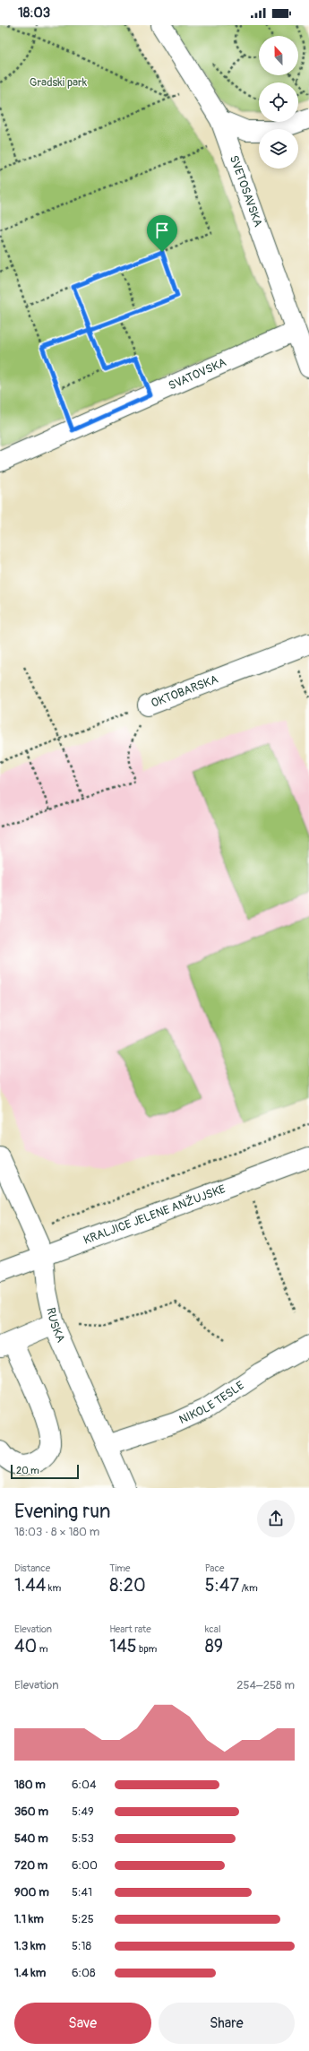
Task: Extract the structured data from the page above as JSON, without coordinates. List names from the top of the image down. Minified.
{"streets":{"street":["SVETOSAVSKA","SVATOVSKA","OKTOBARSKA","KRALJICE JELENE ANŽUJSKE","RUSKA","NIKOLE TESLE"]},"crossings":[["SVETOSAVSKA","SVATOVSKA"],["KRALJICE JELENE ANŽUJSKE","RUSKA"],["RUSKA","NIKOLE TESLE"]],"parks":["Gradski park"],"scale_bar":"20 m","north":"top","page":{"status":"18:03","scale":"20 m","heading":["Evening run","18:03 · 8 × 180 m"],"stats":[["Distance","1.44 km"],["Time","8:20"],["Pace","5:47 /km"],["Elevation","40 m"],["Heart rate","145 bpm"],["kcal","89"]],"chart":["Elevation","254–258 m"],"list":[{"name":"180 m","note":"6:04"},{"name":"360 m","note":"5:49"},{"name":"540 m","note":"5:53"},{"name":"720 m","note":"6:00"},{"name":"900 m","note":"5:41"},{"name":"1.1 km","note":"5:25"},{"name":"1.3 km","note":"5:18"},{"name":"1.4 km","note":"6:08"}],"buttons":["Save","Share"]}}
